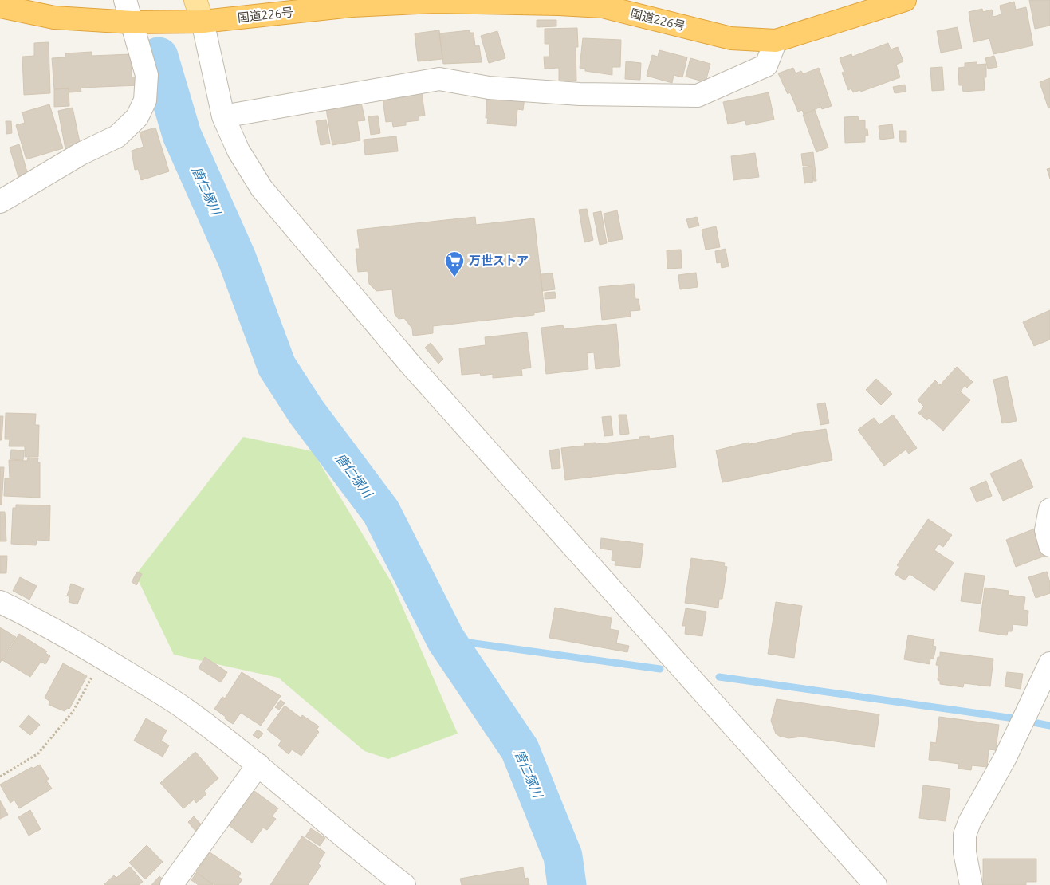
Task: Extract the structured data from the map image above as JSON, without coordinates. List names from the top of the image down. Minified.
{"streets":{"highway":["国道226号"]},"water":["唐仁塚川"],"places":{"supermarket":["万世ストア"]}}
